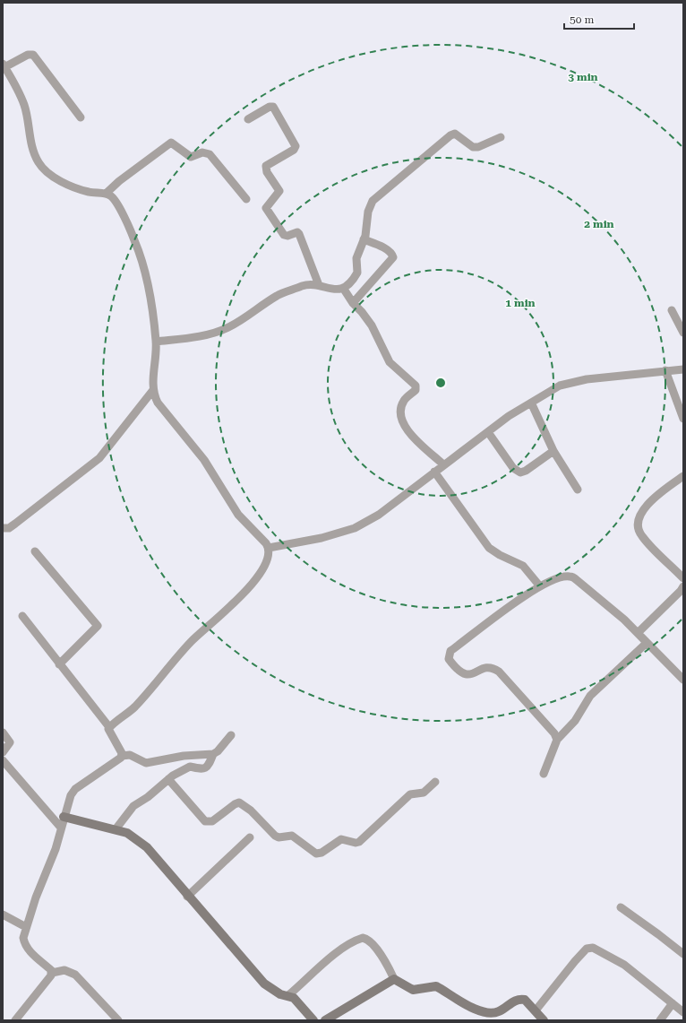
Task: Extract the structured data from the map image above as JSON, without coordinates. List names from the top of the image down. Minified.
{"scale_bar":"50 m","rings":["3 min","2 min","1 min"]}
